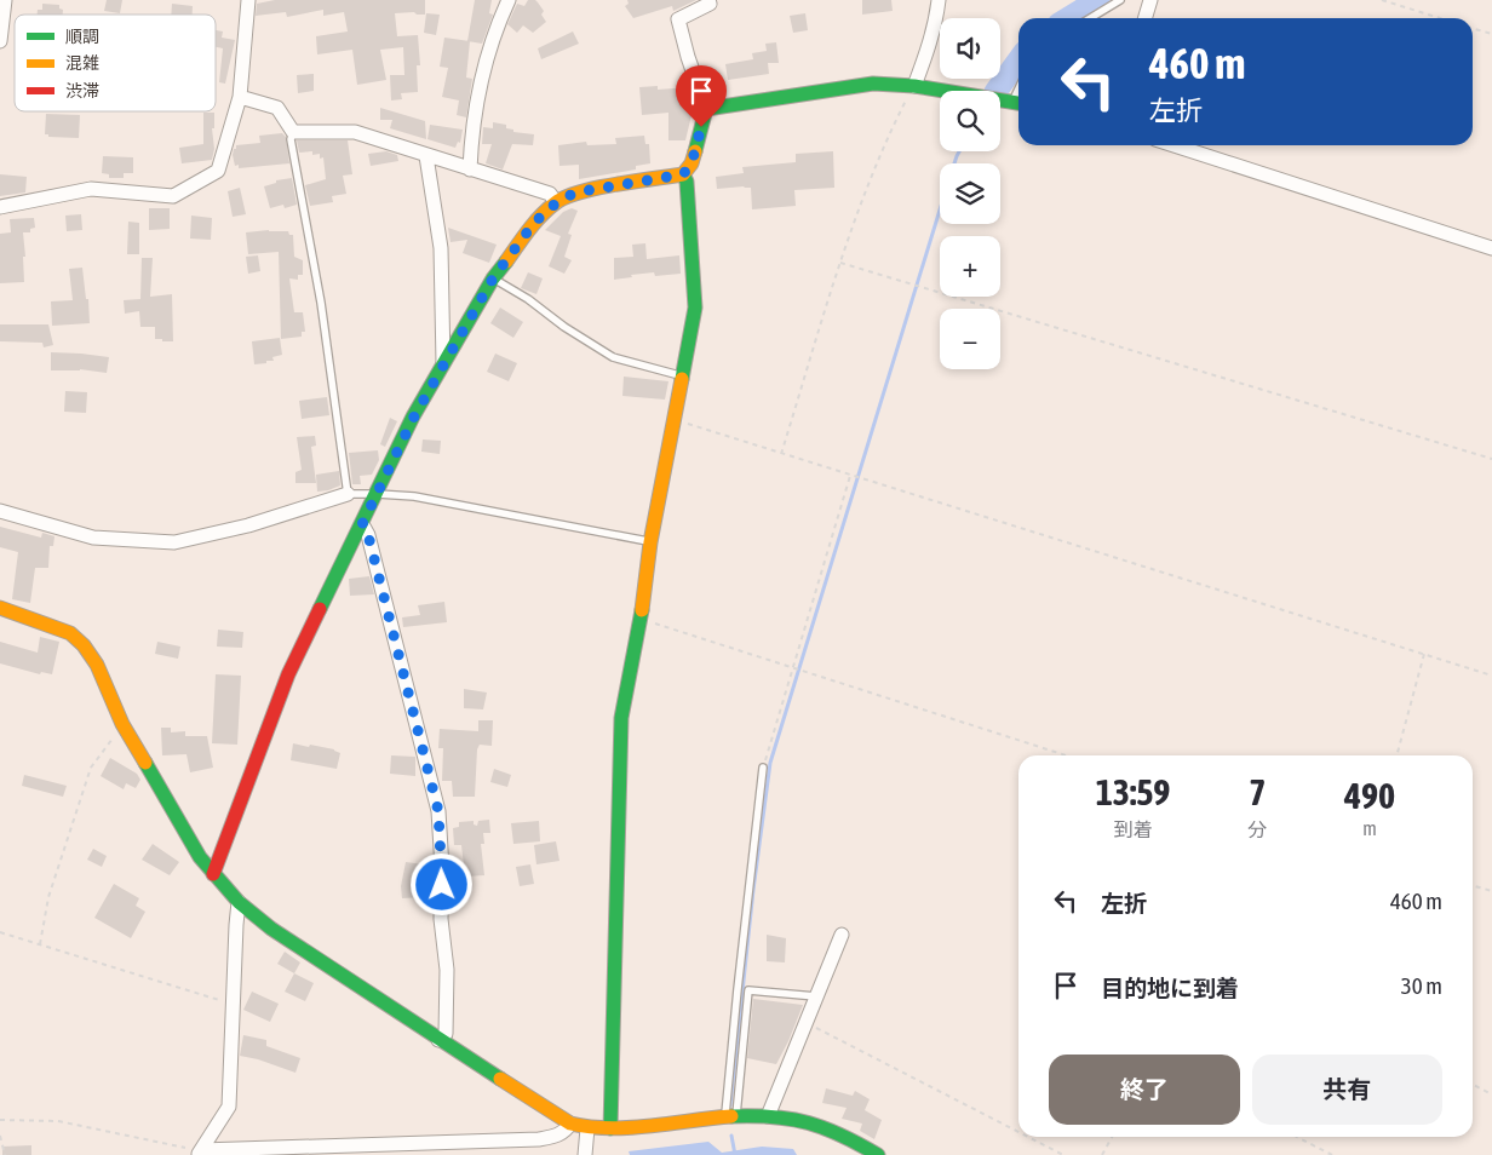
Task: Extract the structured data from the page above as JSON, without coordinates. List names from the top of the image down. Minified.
{"legend":["順調","混雑","渋滞"],"page":{"map_buttons":["+","−"],"turn":["460 m","左折"],"eta":["13:59","到着","7","分","490","m"],"list":[{"name":"左折","value":"460 m"},{"name":"目的地に到着","value":"30 m"}],"buttons":["終了","共有"]}}
